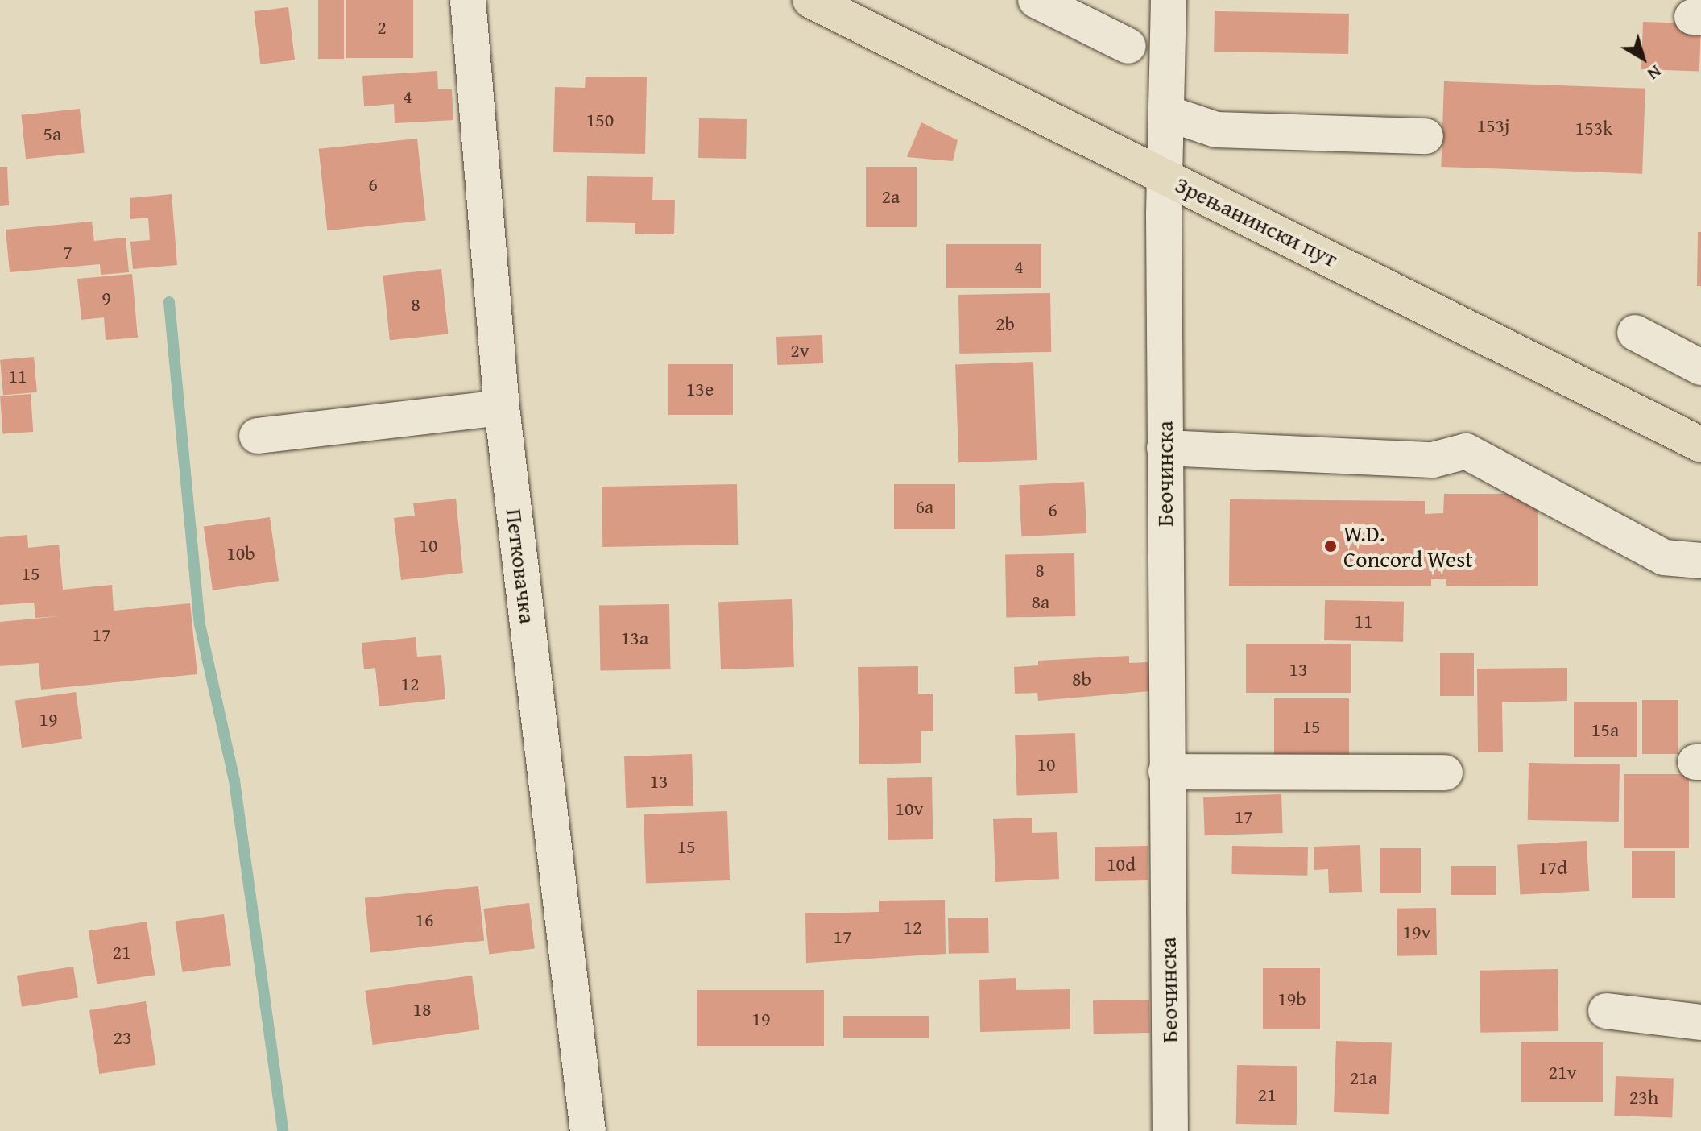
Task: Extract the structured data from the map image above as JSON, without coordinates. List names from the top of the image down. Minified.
{"streets":{"main road":["Зрењанински пут"],"street":["Беочинска","Петковачка"]},"crossings":[["Зрењанински пут","Беочинска"]],"places":["W.D. Concord West"],"house_numbers":["2","4","150","153j","153k","5a","6","2a","7","4","9","8","2b","2v","11","13e","6a","6","10","10b","8","15","8a","11","17","13a","13","8b","12","19","15","15a","10","13","10v","17","15","10d","17d","16","12","19v","17","21","19b","18","19","23","21v","21a","21","23h"],"north":"bottom right"}
